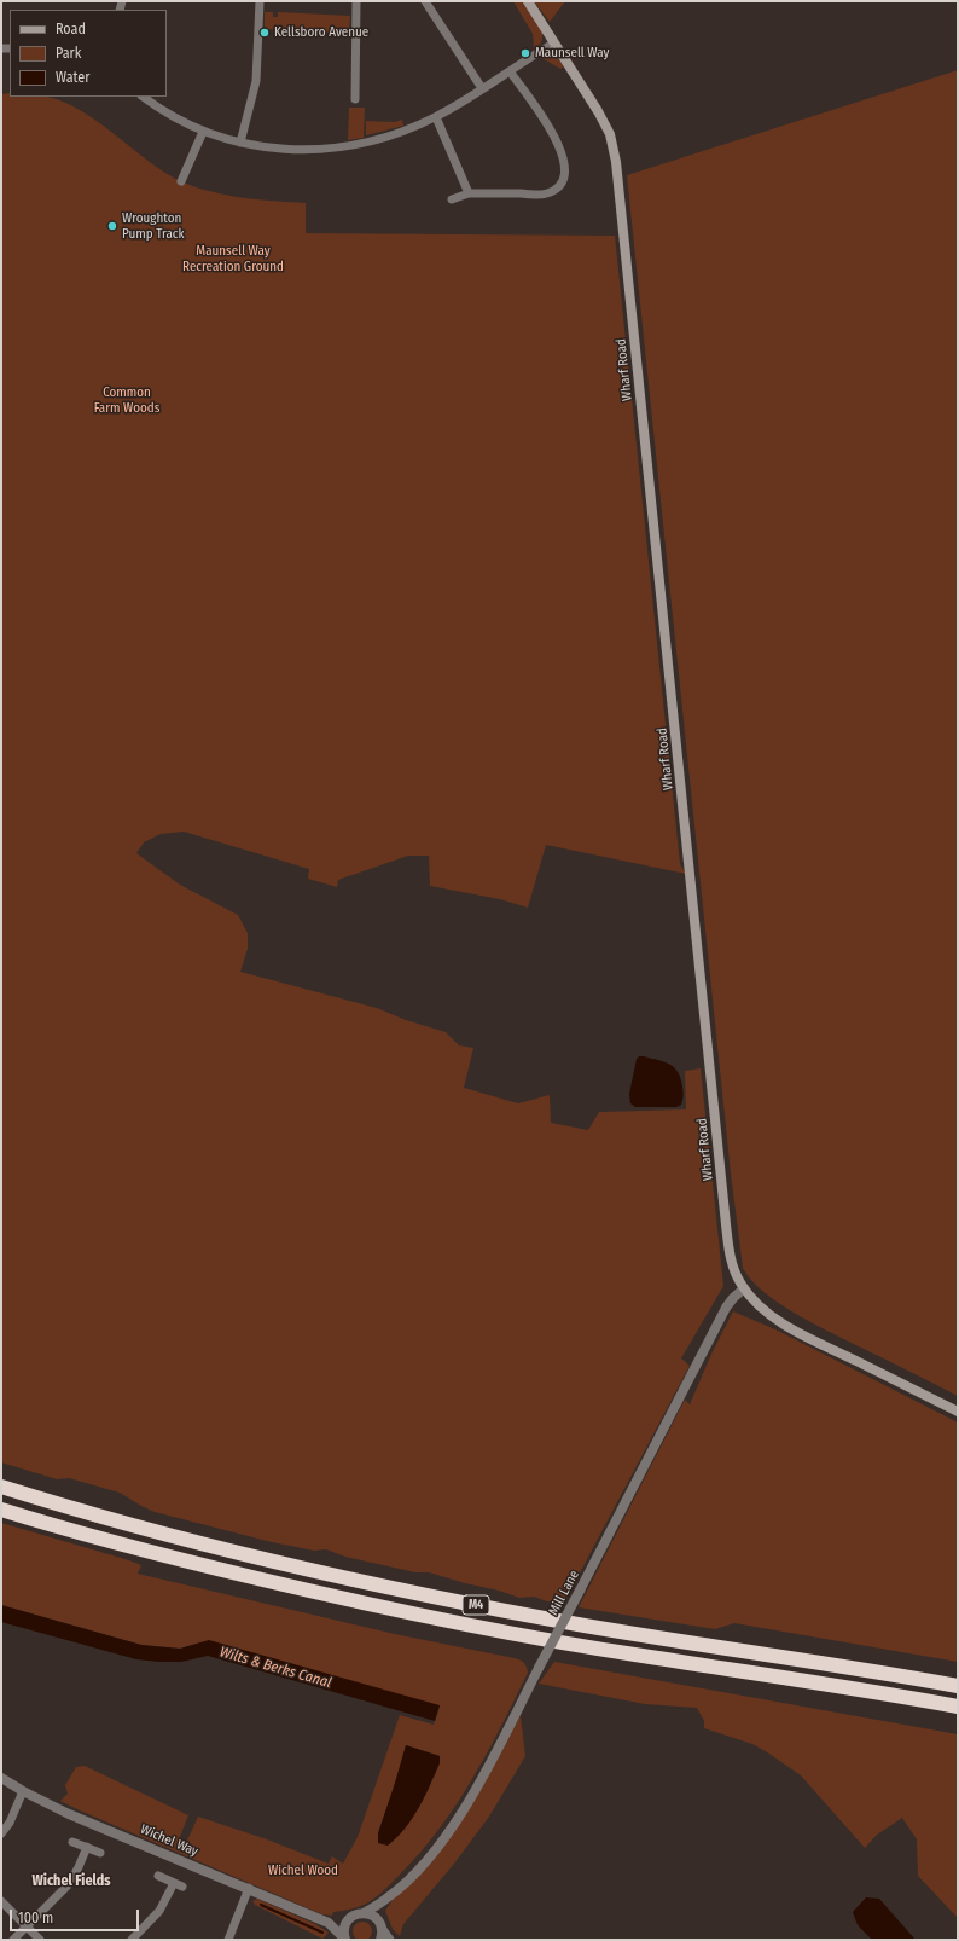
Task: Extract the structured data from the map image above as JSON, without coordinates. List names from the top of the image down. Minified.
{"streets":{"highway":["M4"],"main road":["Wharf Road"],"street":["Mill Lane","Wichel Way"]},"crossings":[["Wharf Road","Mill Lane"]],"districts":["Wichel Fields"],"water":["Wilts & Berks Canal"],"parks":["Maunsell Way Recreation Ground","Common Farm Woods","Wichel Wood"],"places":["Kellsboro Avenue","Maunsell Way","Wroughton Pump Track"],"legend":["Road","Park","Water"],"scale_bar":"100 m"}
